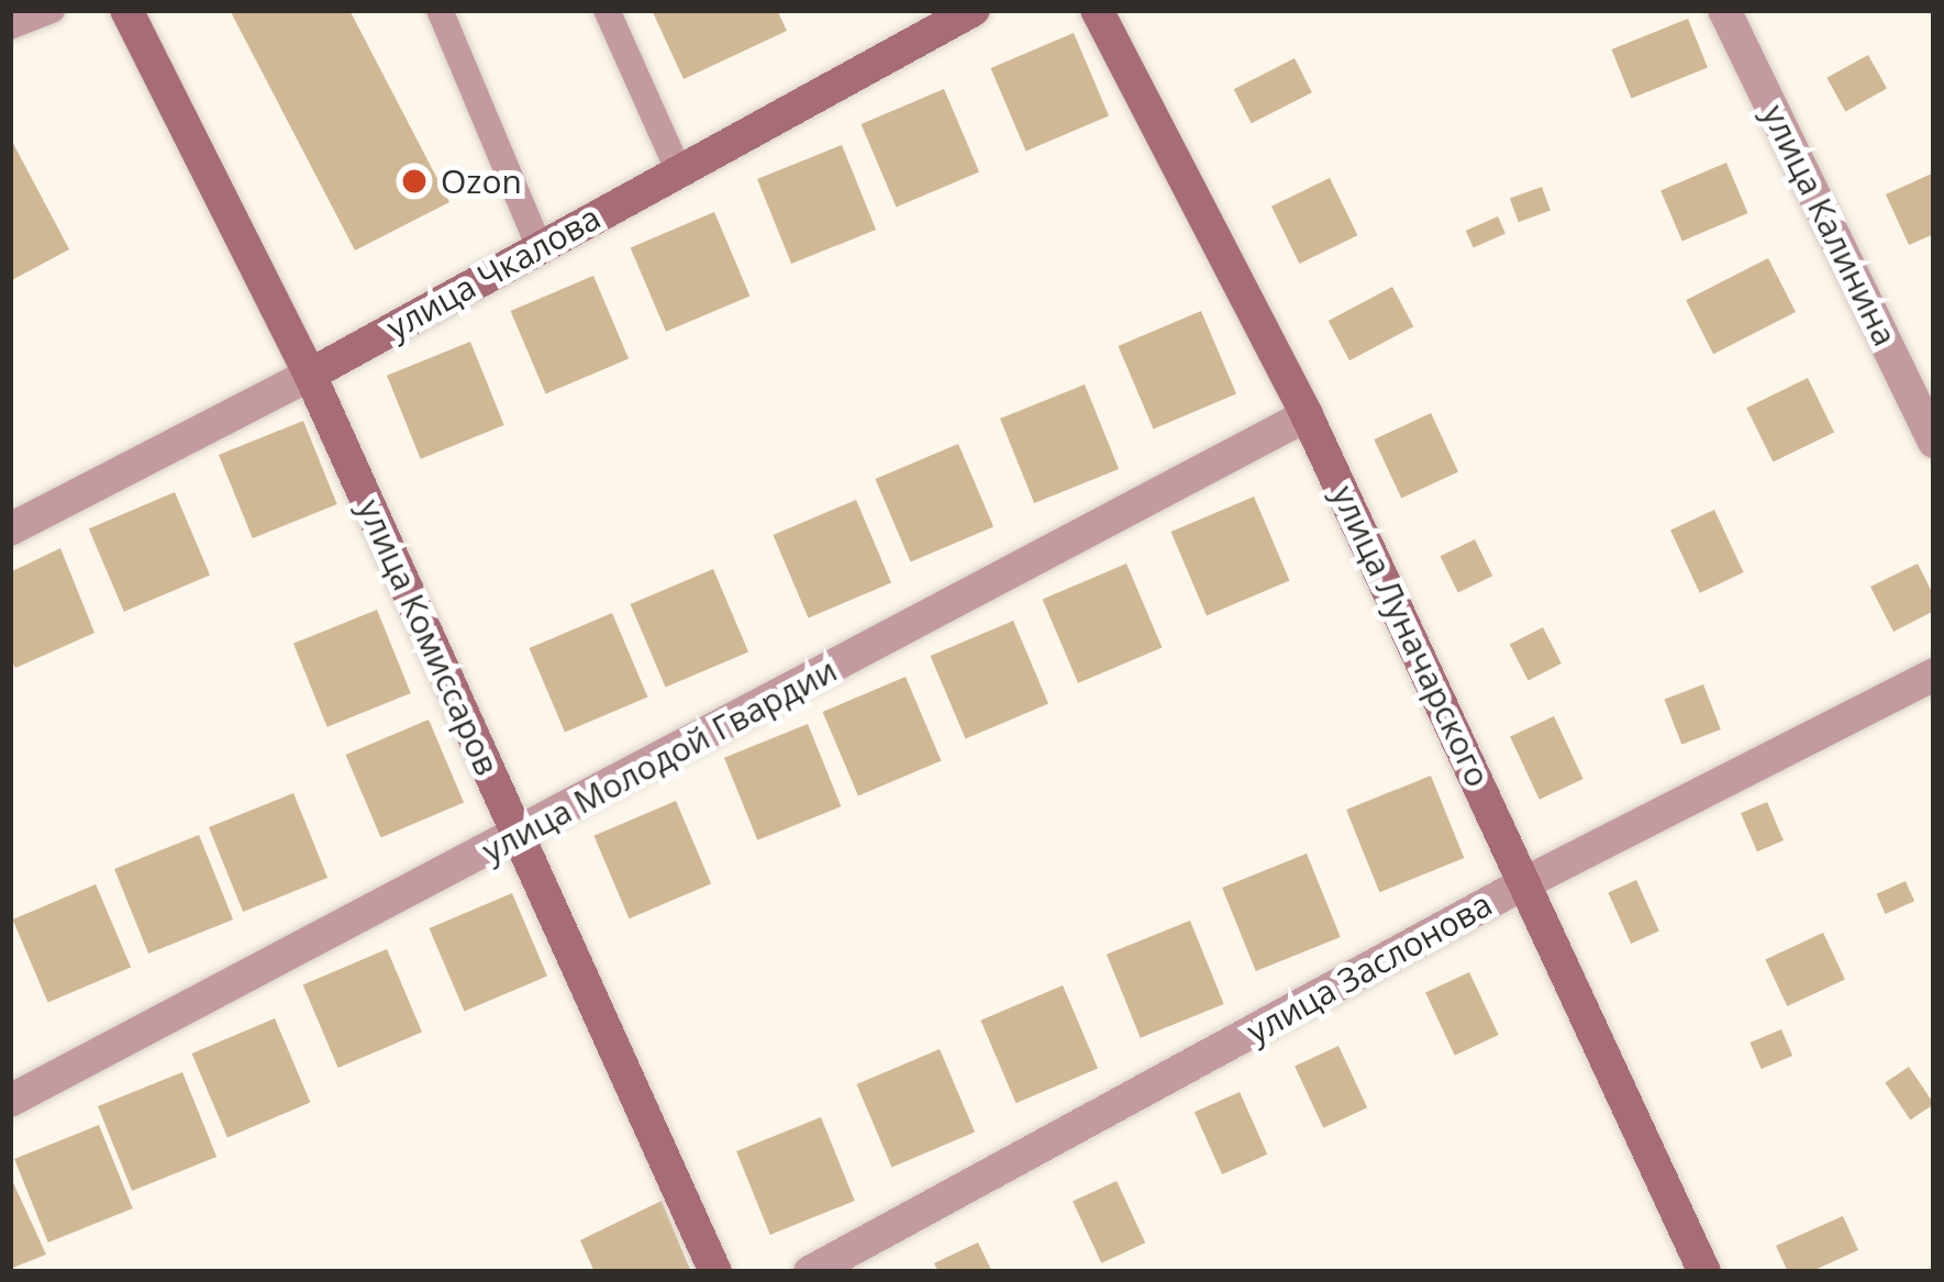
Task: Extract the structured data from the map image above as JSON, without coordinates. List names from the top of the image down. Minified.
{"streets":{"main road":["улица Чкалова","улица Луначарского","улица Комиссаров"],"street":["улица Калинина","улица Молодой Гвардии","улица Заслонова"]},"crossings":[["улица Чкалова","улица Комиссаров"],["улица Луначарского","улица Молодой Гвардии"],["улица Луначарского","улица Заслонова"],["улица Комиссаров","улица Молодой Гвардии"]],"places":["Ozon"]}
